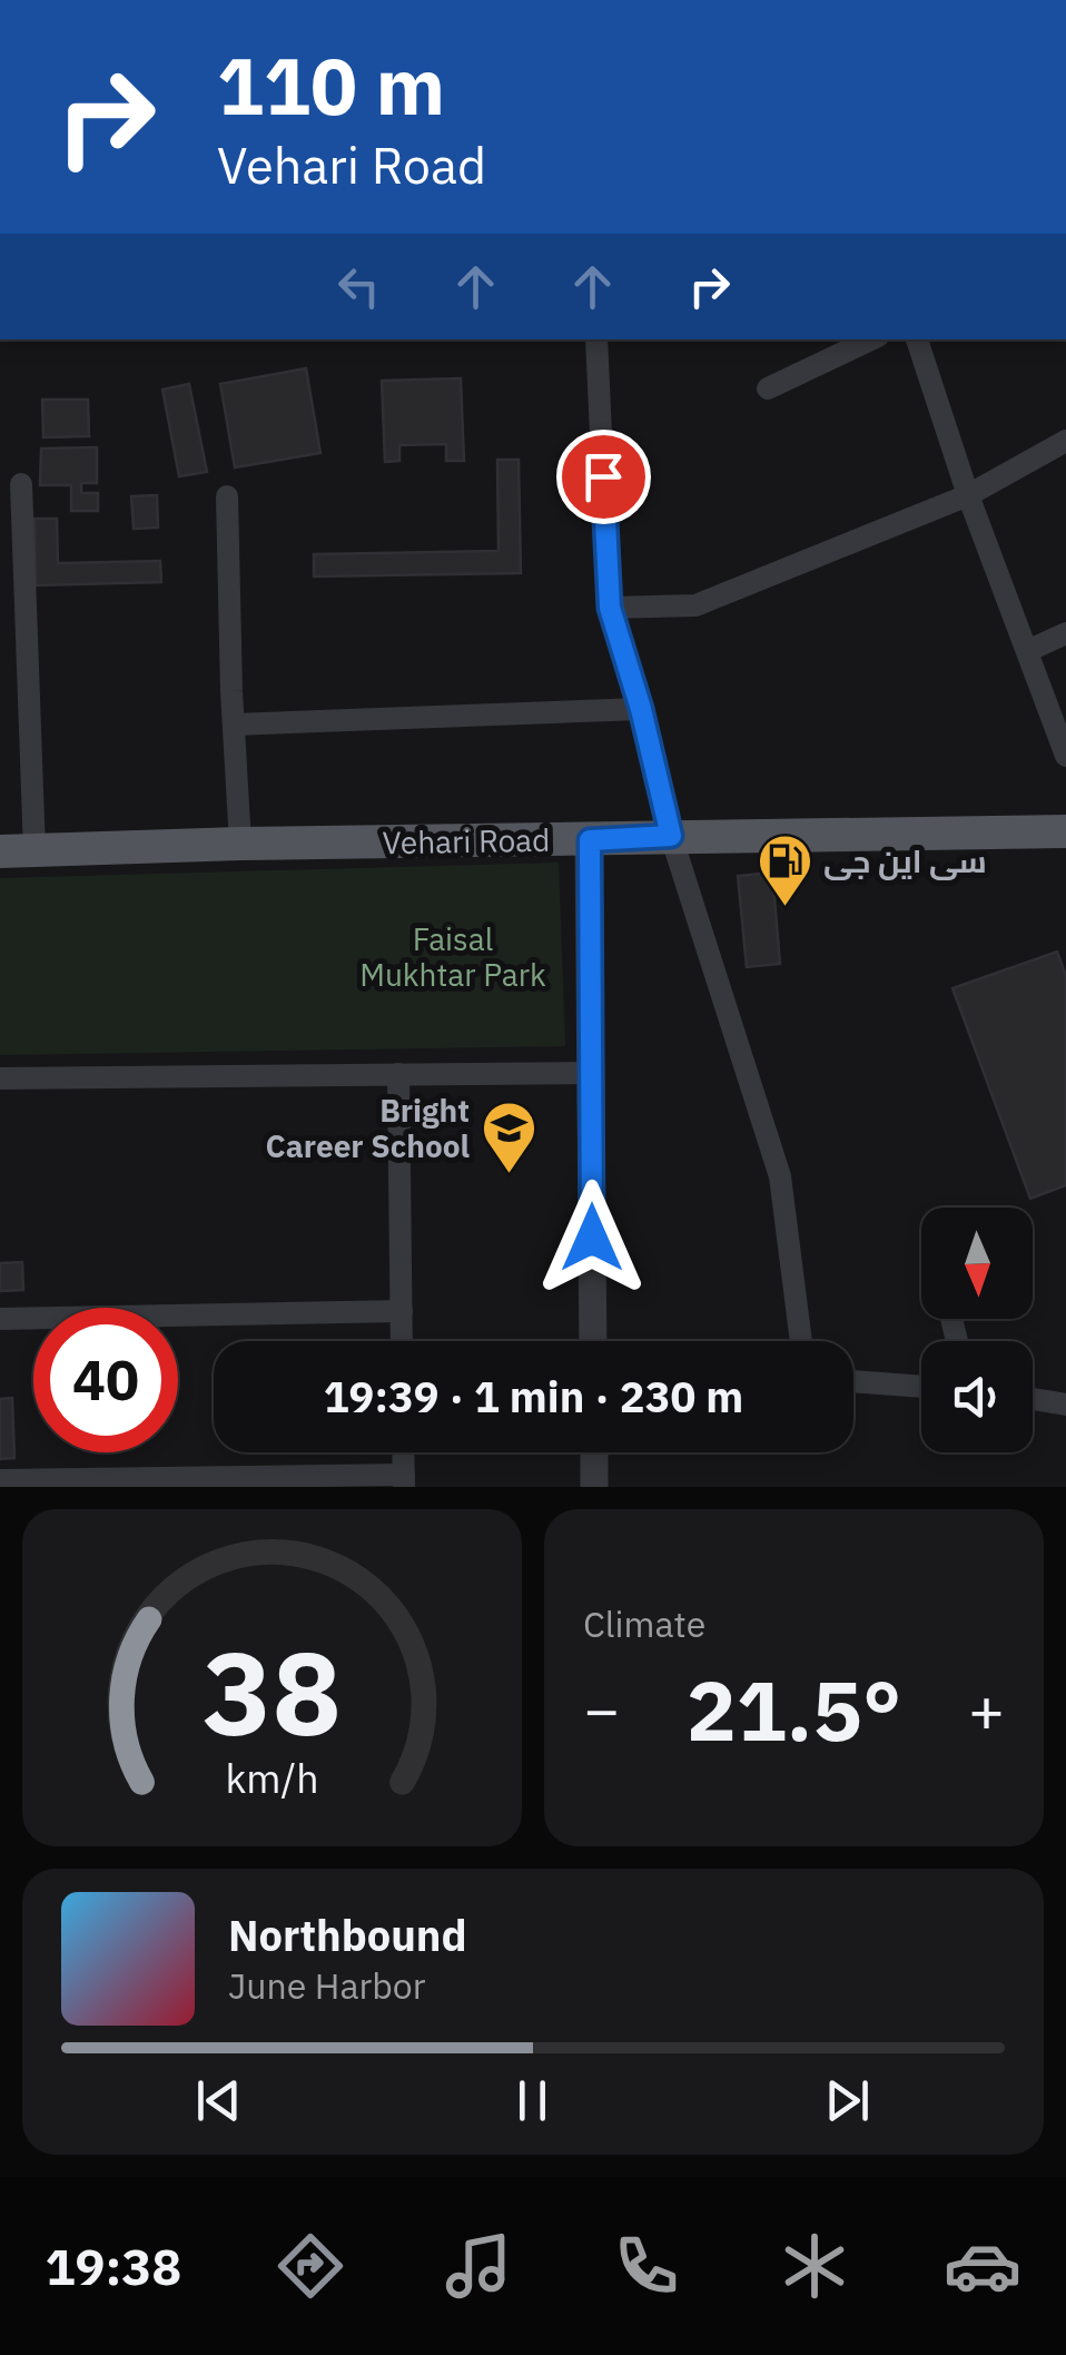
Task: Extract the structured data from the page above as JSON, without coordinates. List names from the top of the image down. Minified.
{"streets":{"main road":["Vehari Road"]},"parks":["Faisal Mukhtar Park"],"places":{"fuel station":["سی این جی"],"school or university":["Bright Career School"]},"north":"bottom","page":{"turn":["110 m","Vehari Road"],"limit":"40","trip":"19:39 · 1 min · 230 m","tile":"Climate","heat":["−","21.5°","+"],"song":["Northbound","June Harbor"],"tabs":"19:38","gauge":["38","km/h"]}}
